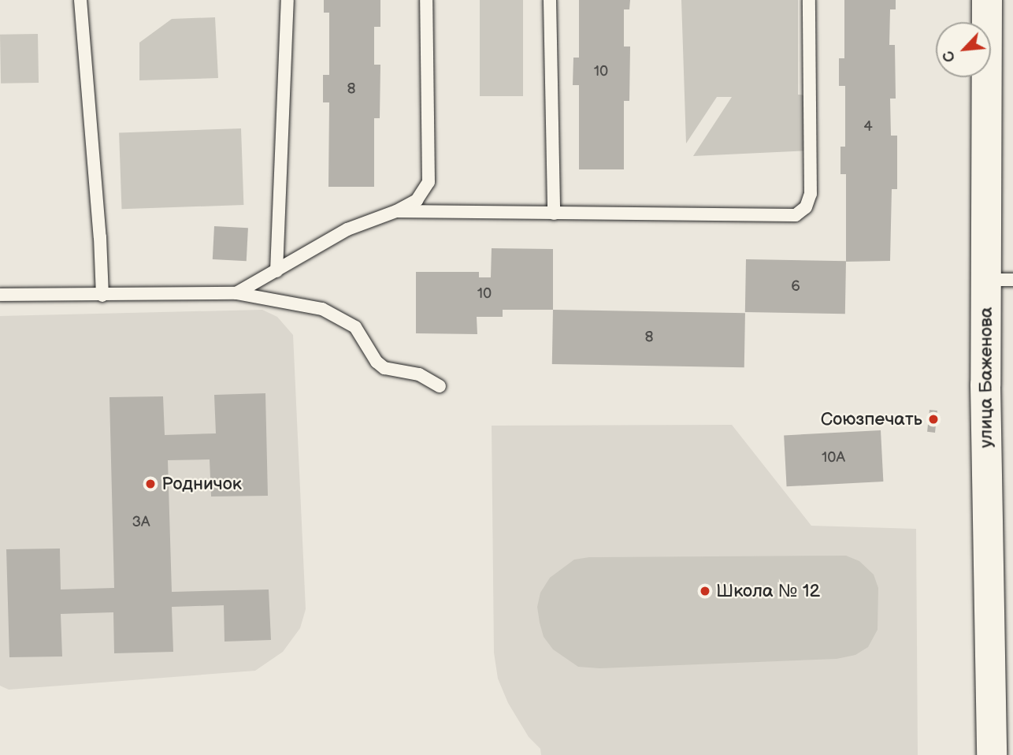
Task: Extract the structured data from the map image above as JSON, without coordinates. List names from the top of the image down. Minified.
{"streets":{"street":["улица Баженова"]},"places":["Союзпечать","Родничок","Школа № 12"],"house_numbers":["10","8","4","6","10","8","10А","3А"],"north":"bottom left"}
